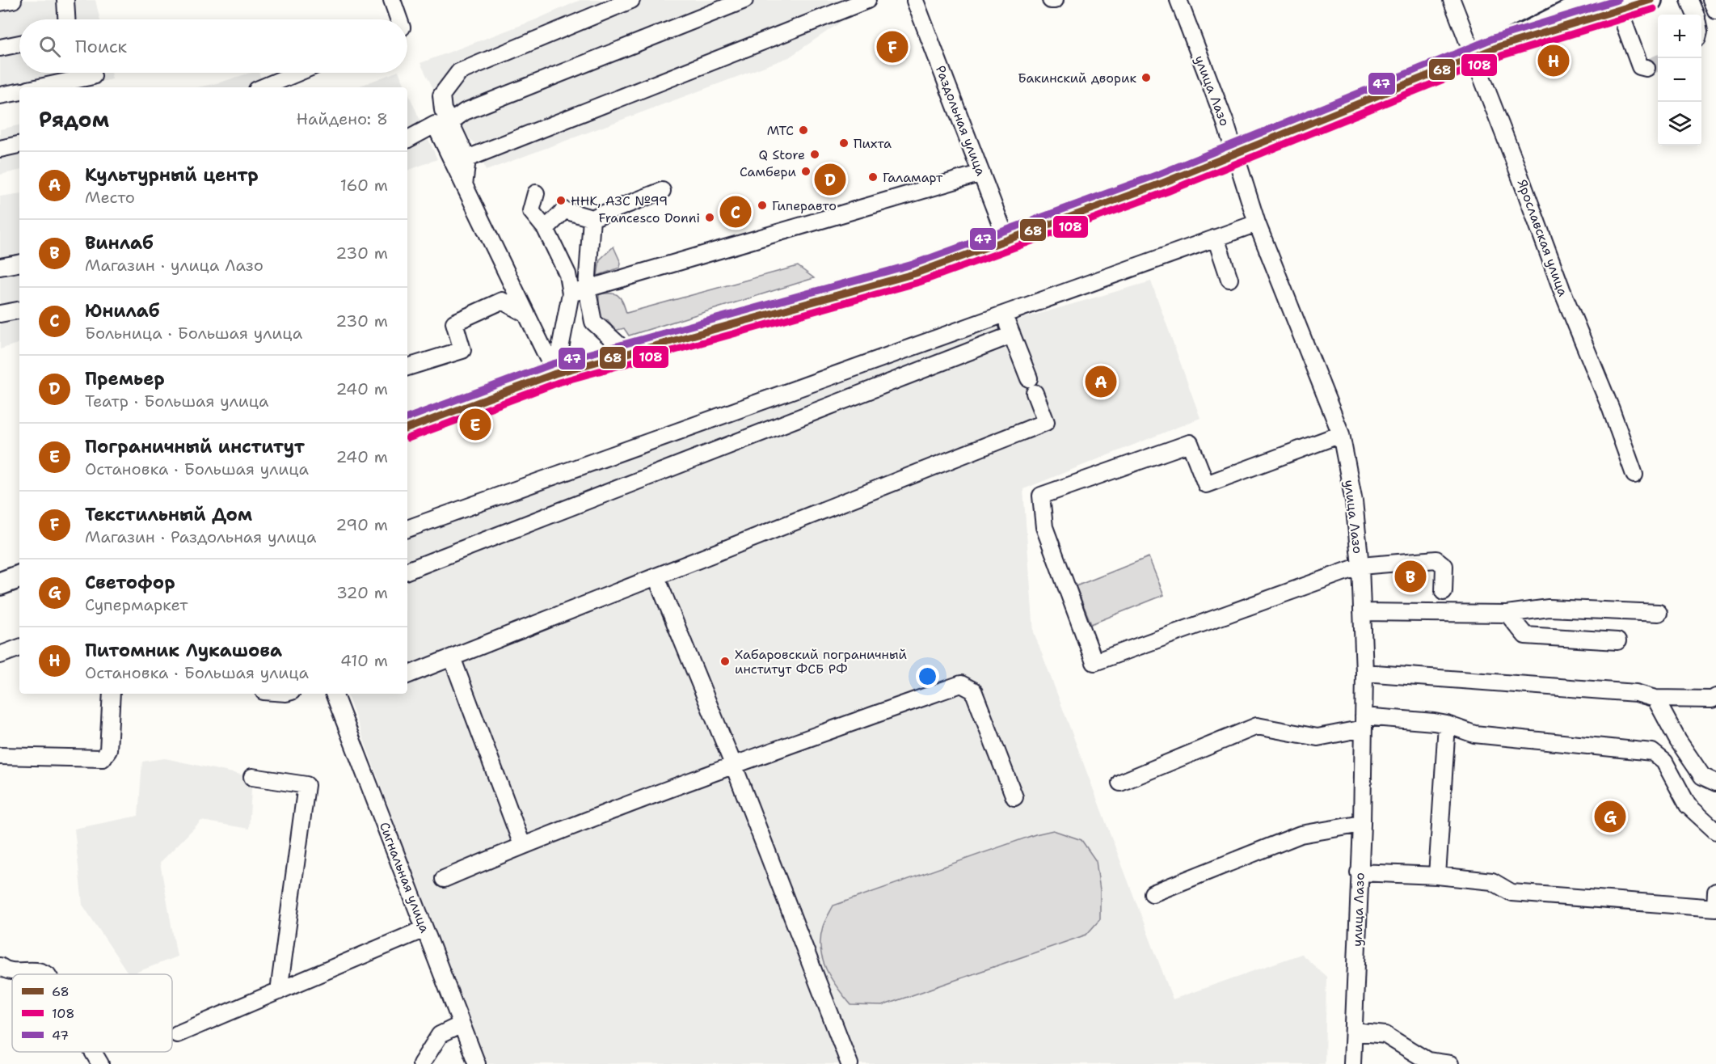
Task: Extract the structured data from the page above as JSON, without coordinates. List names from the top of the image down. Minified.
{"streets":{"street":["улица Лазо","Раздольная улица","Ярославская улица","Сигнальная улица"]},"places":["Бакинский дворик","МТС","Пихта","Q Store","Самбери","Галамарт","ННК, АЗС №99","Гиперавто","Francesco Donni","Хабаровский пограничный институт ФСБ РФ"],"lines":["transit line 68","transit line 47","transit line 108"],"legend":["68","108","47"],"page":{"map_buttons":["+","−"],"search":"Поиск","pins":["F","H","D","C","A","E","B","G"],"heading":["Рядом","Найдено: 8"],"list":[{"mark":"A","name":"Культурный центр","note":"Место","value":"160 m"},{"mark":"B","name":"Винлаб","note":"Магазин · улица Лазо","value":"230 m"},{"mark":"C","name":"Юнилаб","note":"Больница · Большая улица","value":"230 m"},{"mark":"D","name":"Премьер","note":"Театр · Большая улица","value":"240 m"},{"mark":"E","name":"Пограничный институт","note":"Остановка · Большая улица","value":"240 m"},{"mark":"F","name":"Текстильный Дом","note":"Магазин · Раздольная улица","value":"290 m"},{"mark":"G","name":"Светофор","note":"Супермаркет","value":"320 m"},{"mark":"H","name":"Питомник Лукашова","note":"Остановка · Большая улица","value":"410 m"}]}}
